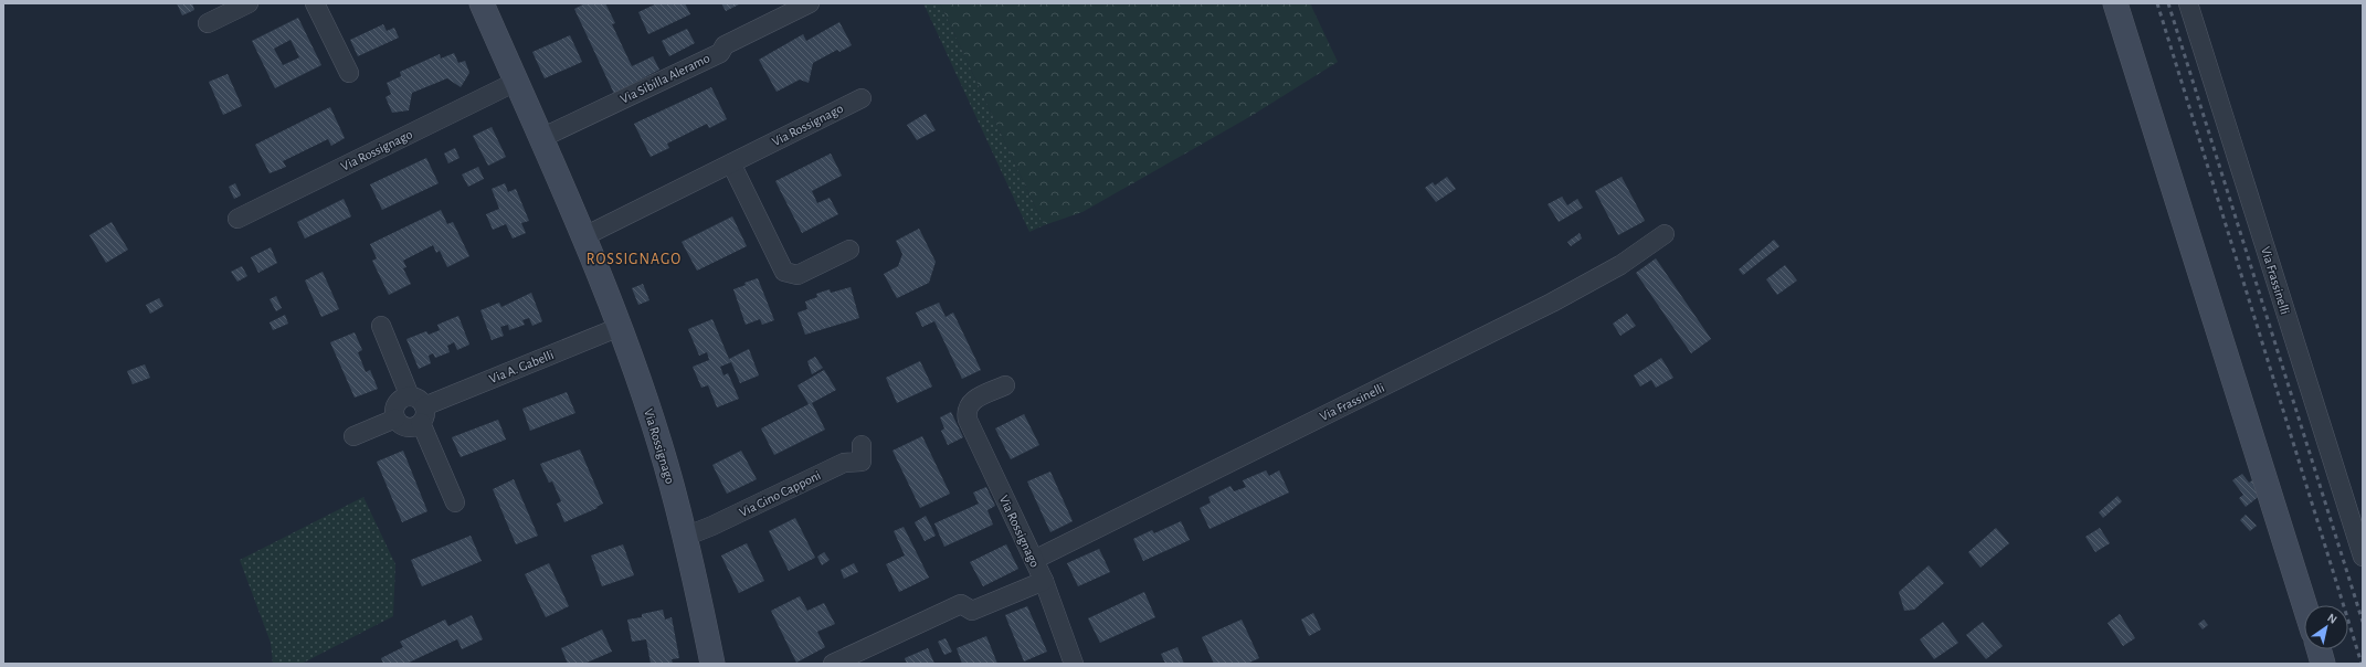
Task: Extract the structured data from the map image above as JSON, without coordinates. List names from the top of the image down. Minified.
{"streets":{"street":["Via Sibilla Aleramo","Via Rossignago","Via Frassinelli","Via A. Gabelli","Via Gino Capponi"]},"crossings":[["Via Sibilla Aleramo","Via Rossignago"],["Via Rossignago","Via Frassinelli"],["Via Rossignago","Via A. Gabelli"],["Via Rossignago","Via Gino Capponi"]],"districts":["ROSSIGNAGO"],"north":"top right"}
